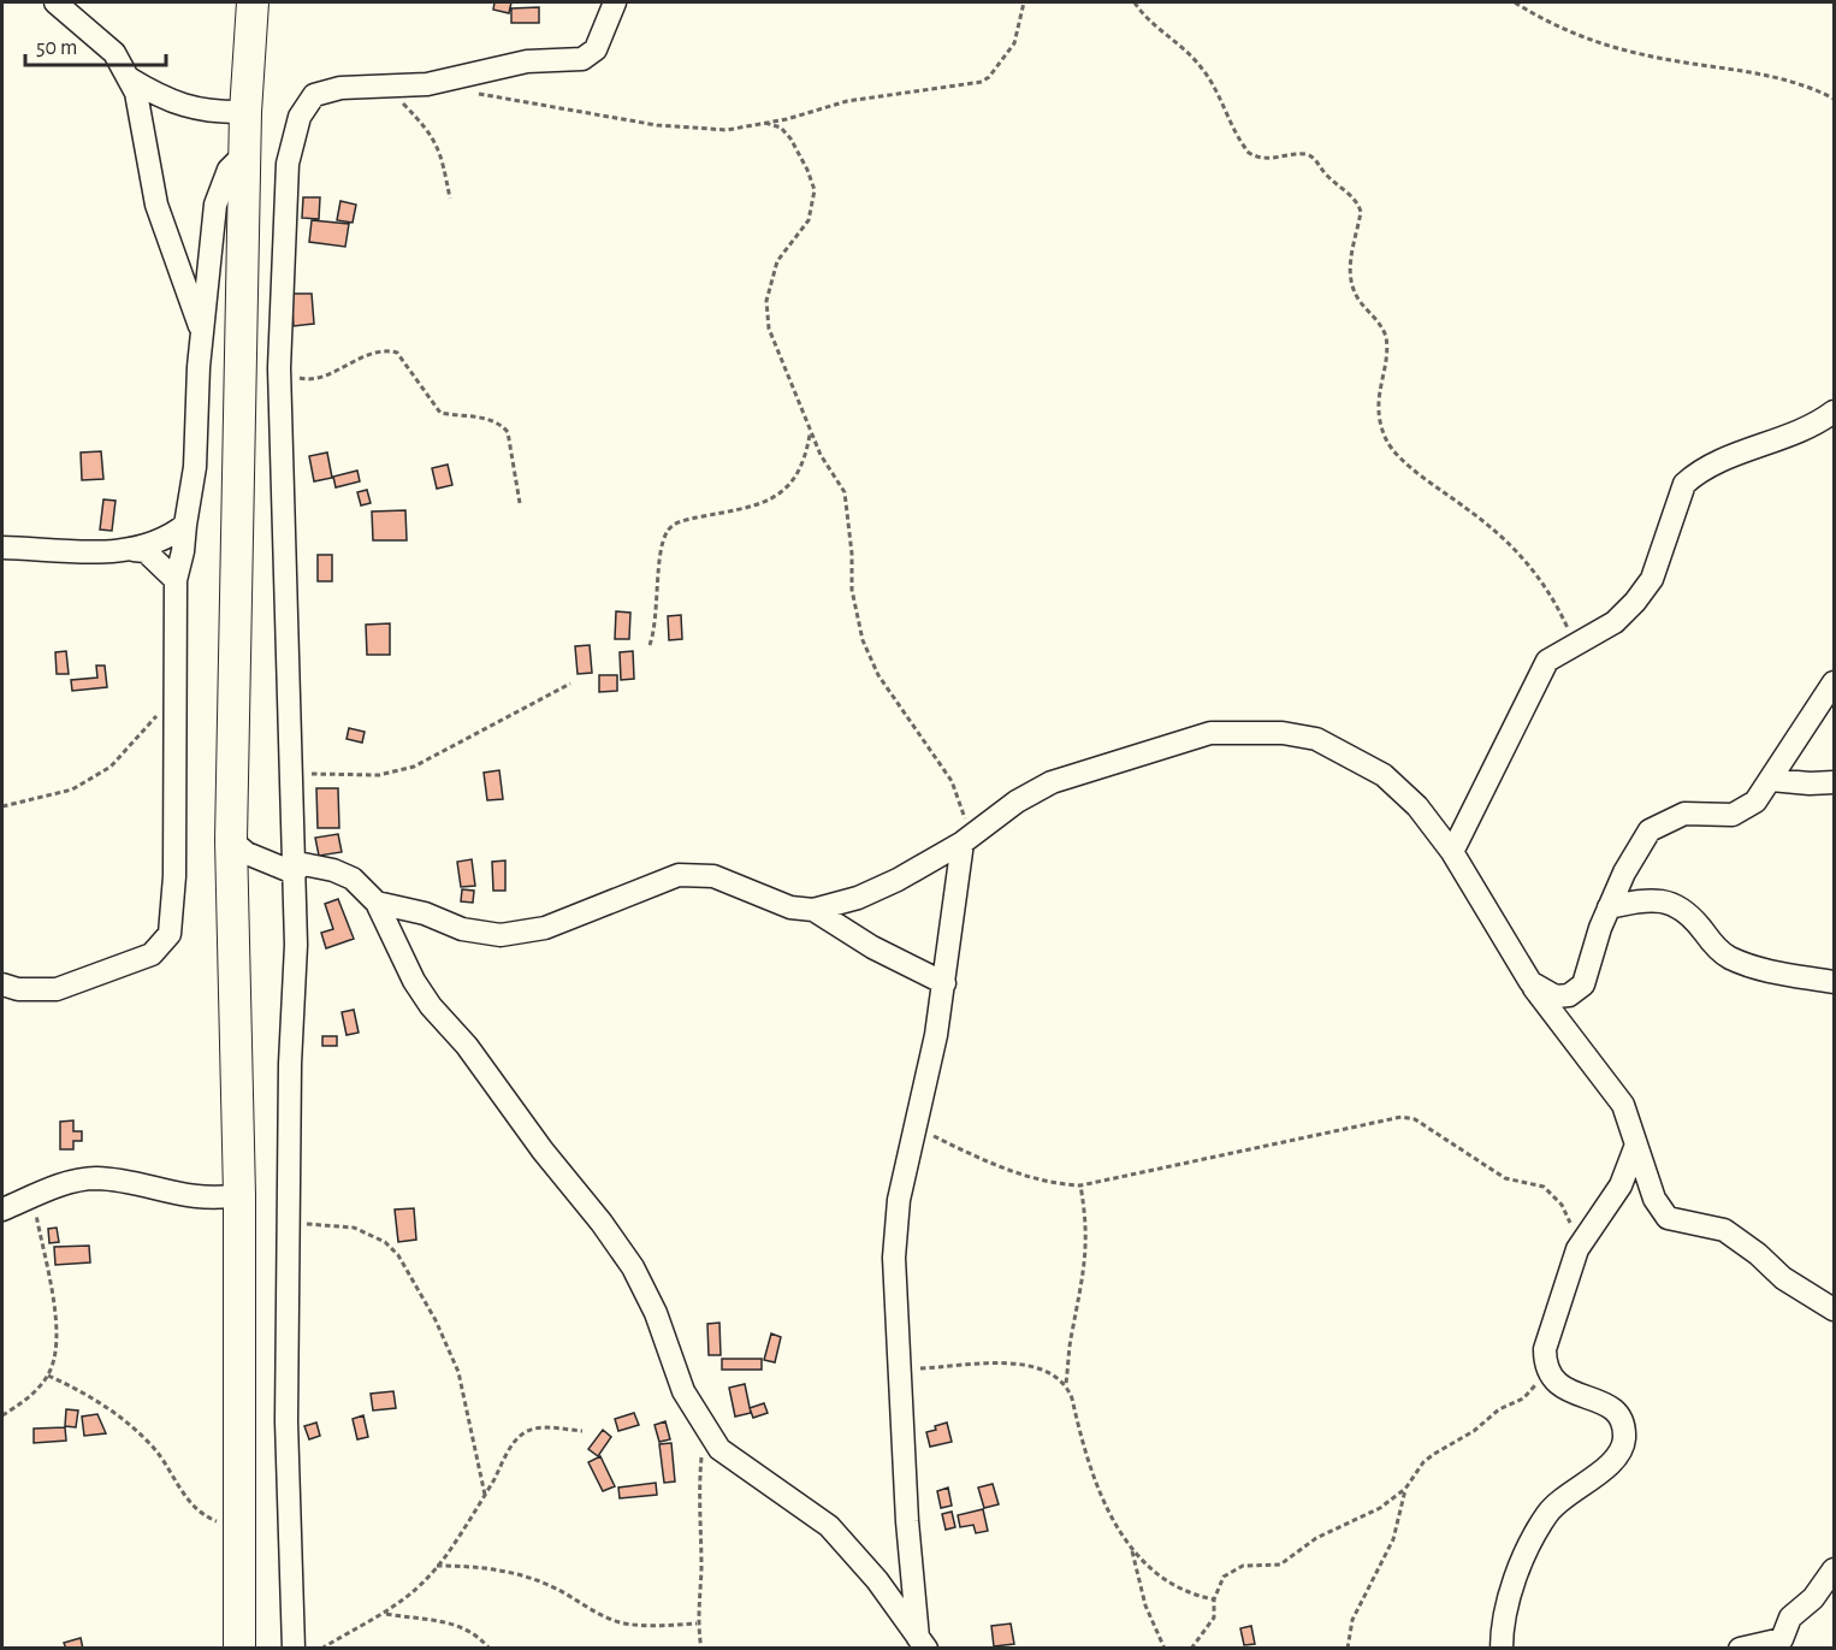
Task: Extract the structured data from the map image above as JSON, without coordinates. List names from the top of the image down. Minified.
{"scale_bar":"50 m"}
